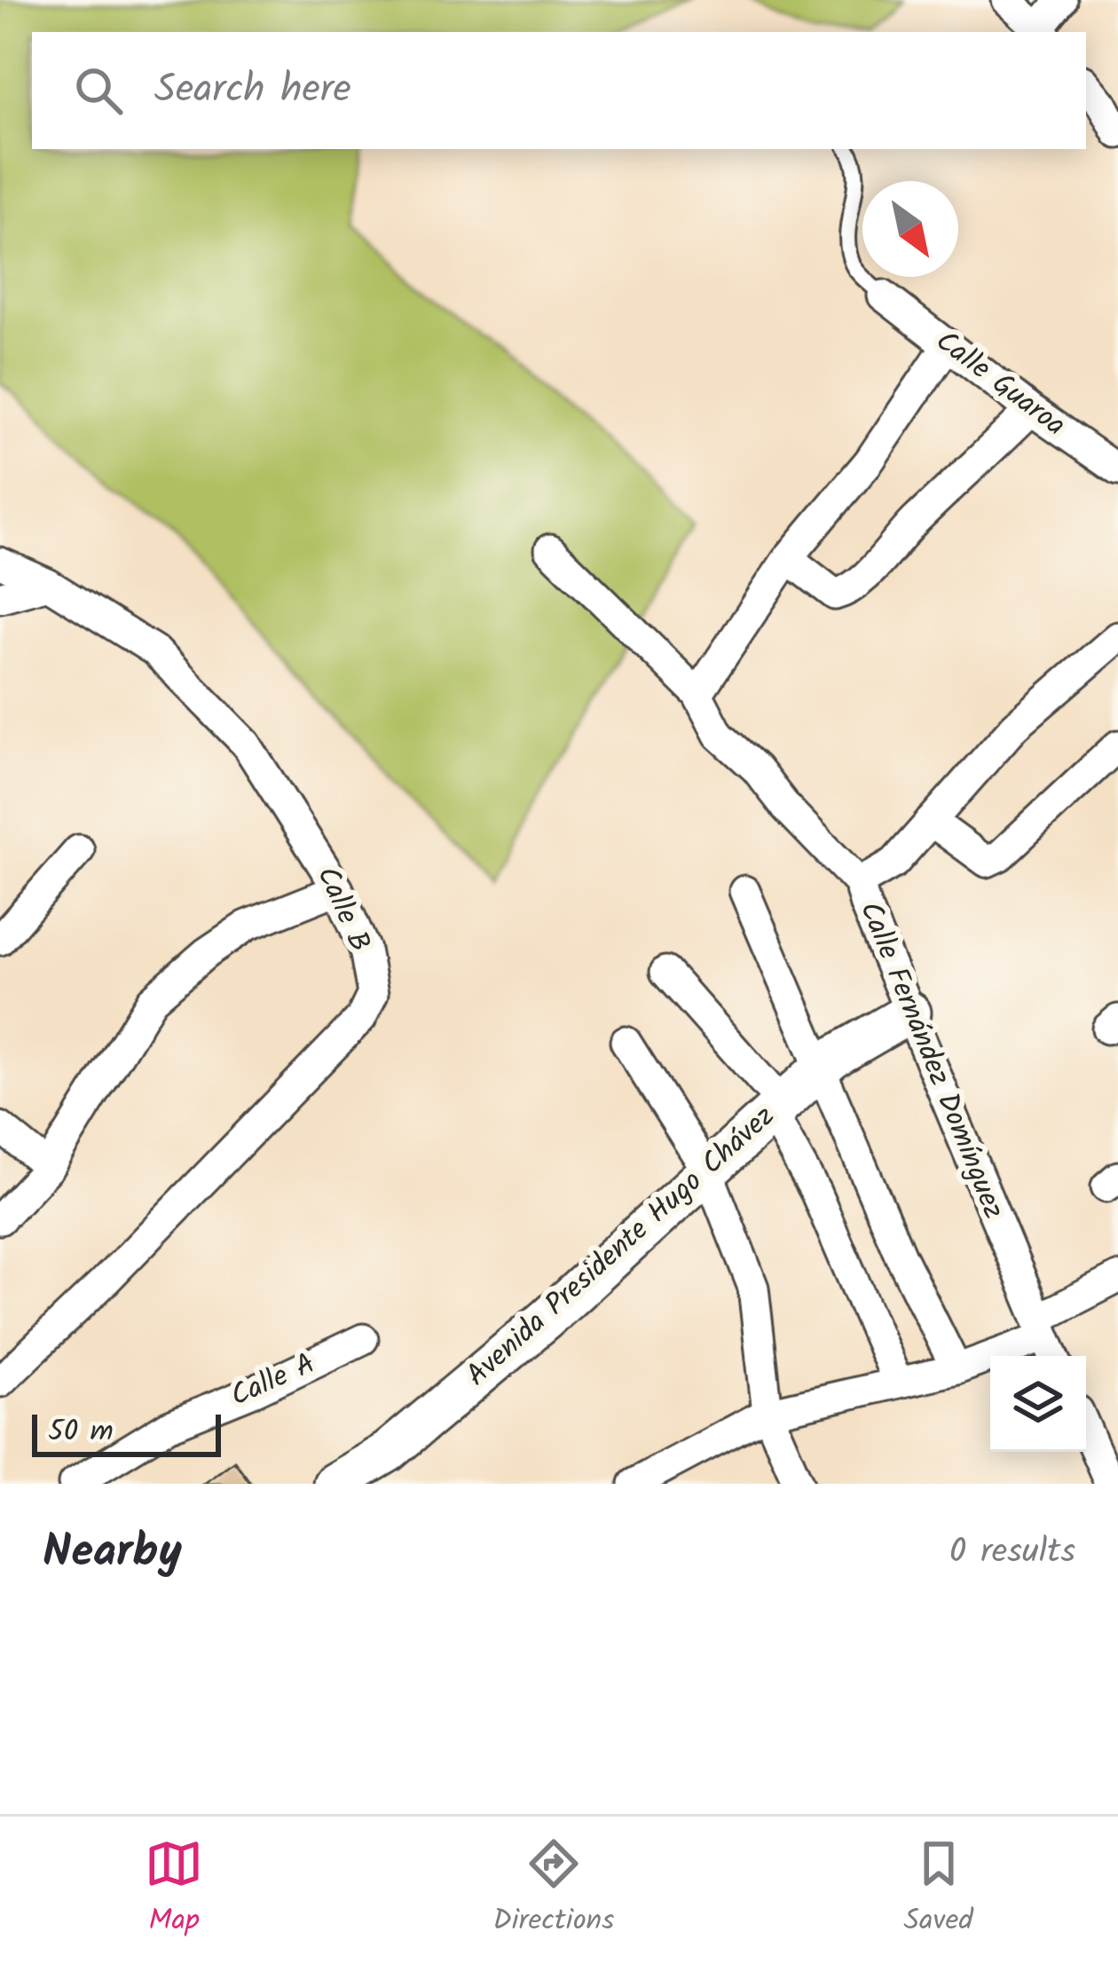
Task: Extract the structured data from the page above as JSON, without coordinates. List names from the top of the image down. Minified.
{"streets":{"main road":["Avenida Presidente Hugo Chávez"],"street":["Calle Guaroa","Calle B","Calle Fernández Domínguez","Calle A"]},"crossings":[["Calle Fernández Domínguez","Avenida Presidente Hugo Chávez"]],"scale_bar":"50 m","north":"bottom right","page":{"search":"Search here","scale":"50 m","heading":["Nearby","0 results"],"nav":["Map","Directions","Saved"]}}
